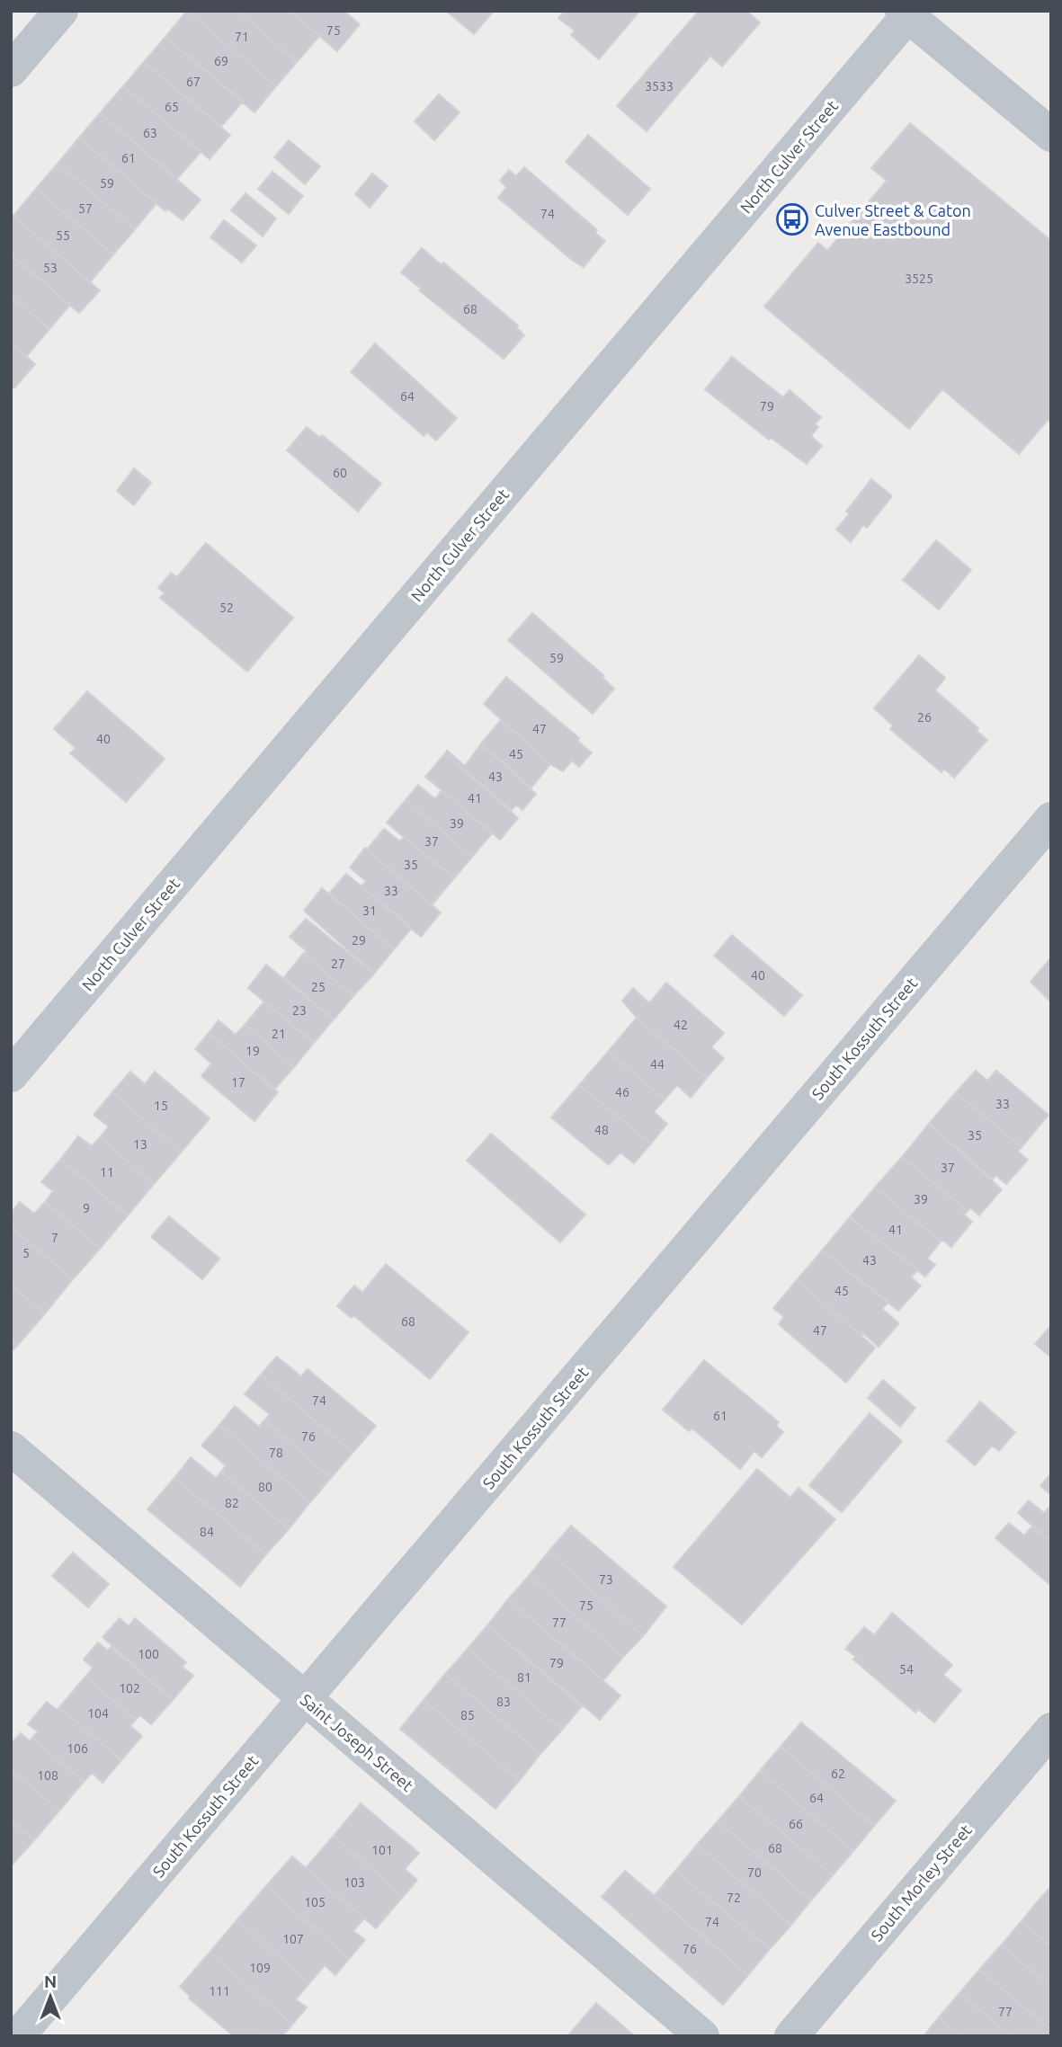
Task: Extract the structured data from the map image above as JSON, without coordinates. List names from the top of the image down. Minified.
{"streets":{"street":["North Culver Street","South Kossuth Street","Saint Joseph Street","South Morley Street"]},"crossings":[["South Kossuth Street","Saint Joseph Street"]],"places":{"bus stop":["Culver Street & Caton Avenue Eastbound"]},"house_numbers":["75","71","69","67","3533","65","63","61","59","57","74","55","53","3525","68","64","79","60","52","59","26","47","40","45","43","41","39","37","35","33","31","29","27","40","25","23","42","21","19","44","17","46","33","15","48","35","13","37","11","39","9","41","7","5","43","45","68","47","74","61","76","78","80","82","84","73","75","77","100","79","54","81","102","83","104","85","106","62","108","64","66","68","101","70","103","72","105","74","107","76","109","111","77"],"north":"top"}
